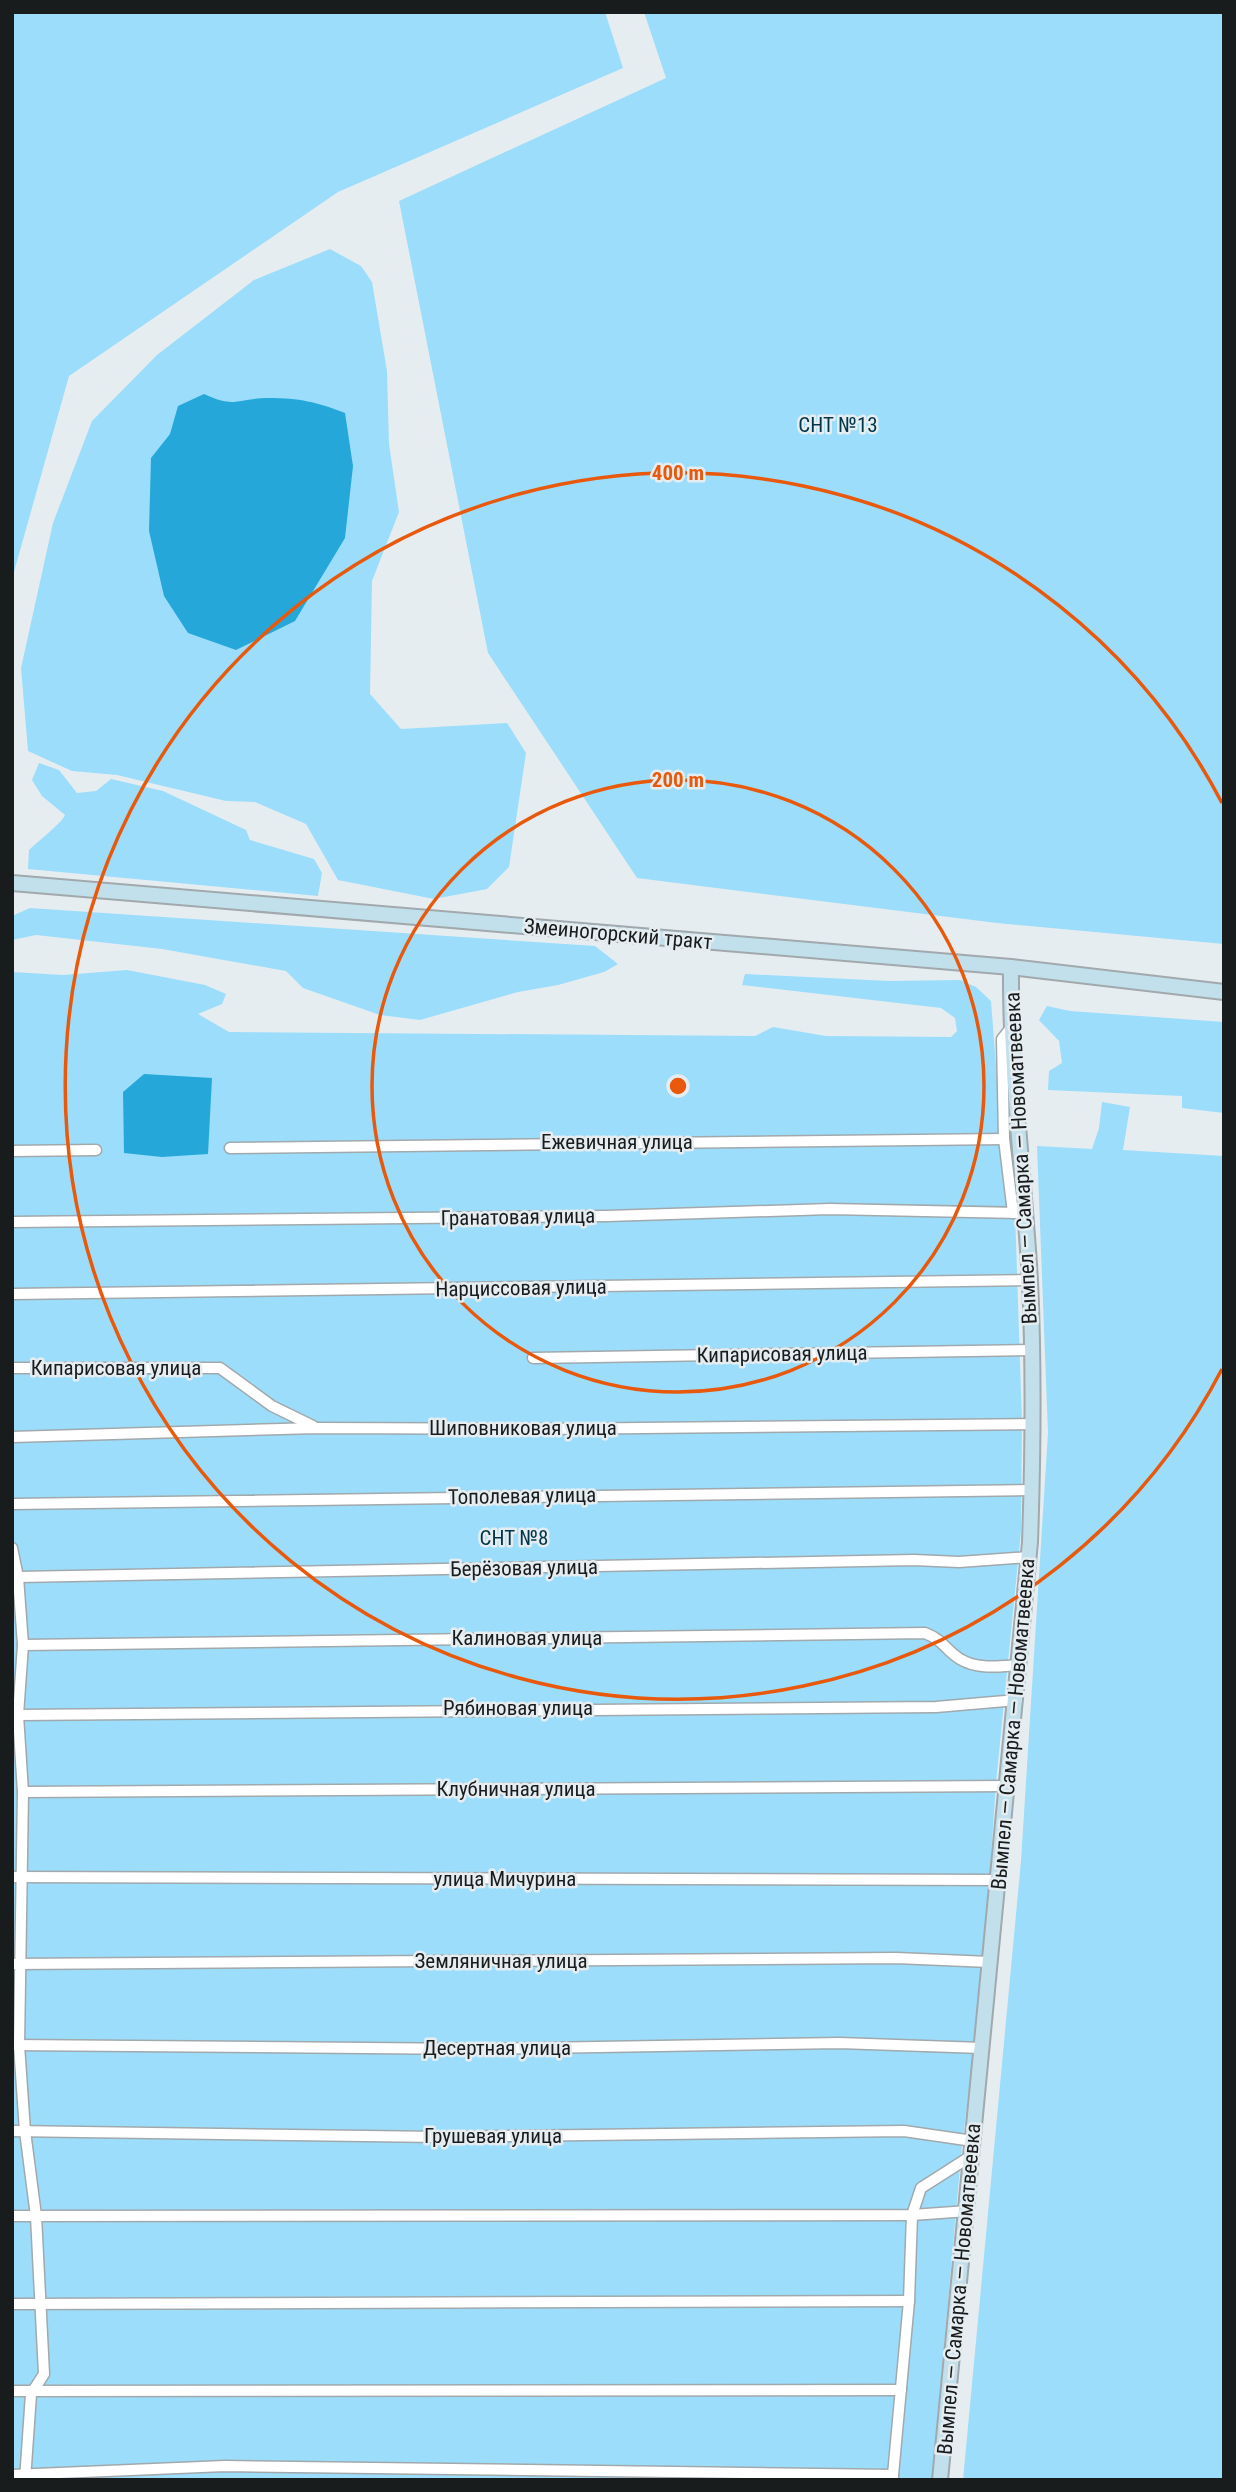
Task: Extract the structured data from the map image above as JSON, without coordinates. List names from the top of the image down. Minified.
{"streets":{"main road":["Змеиногорский тракт","Вымпел — Самарка — Новоматвеевка"],"street":["Ежевичная улица","Гранатовая улица","Нарциссовая улица","Кипарисовая улица","Шиповниковая улица","Тополевая улица","Берёзовая улица","Калиновая улица","Рябиновая улица","Клубничная улица","улица Мичурина","Земляничная улица","Десертная улица","Грушевая улица"]},"crossings":[["Змеиногорский тракт","Вымпел — Самарка — Новоматвеевка"],["Вымпел — Самарка — Новоматвеевка","Гранатовая улица"],["Вымпел — Самарка — Новоматвеевка","Нарциссовая улица"],["Вымпел — Самарка — Новоматвеевка","Кипарисовая улица"],["Вымпел — Самарка — Новоматвеевка","Шиповниковая улица"],["Вымпел — Самарка — Новоматвеевка","Тополевая улица"],["Вымпел — Самарка — Новоматвеевка","Берёзовая улица"],["Вымпел — Самарка — Новоматвеевка","Калиновая улица"],["Вымпел — Самарка — Новоматвеевка","Рябиновая улица"],["Вымпел — Самарка — Новоматвеевка","Клубничная улица"],["Вымпел — Самарка — Новоматвеевка","улица Мичурина"],["Вымпел — Самарка — Новоматвеевка","Земляничная улица"],["Вымпел — Самарка — Новоматвеевка","Десертная улица"],["Вымпел — Самарка — Новоматвеевка","Грушевая улица"],["Кипарисовая улица","Шиповниковая улица"]],"parks":["СНТ №13","СНТ №8"],"rings":["400 m","200 m"]}
